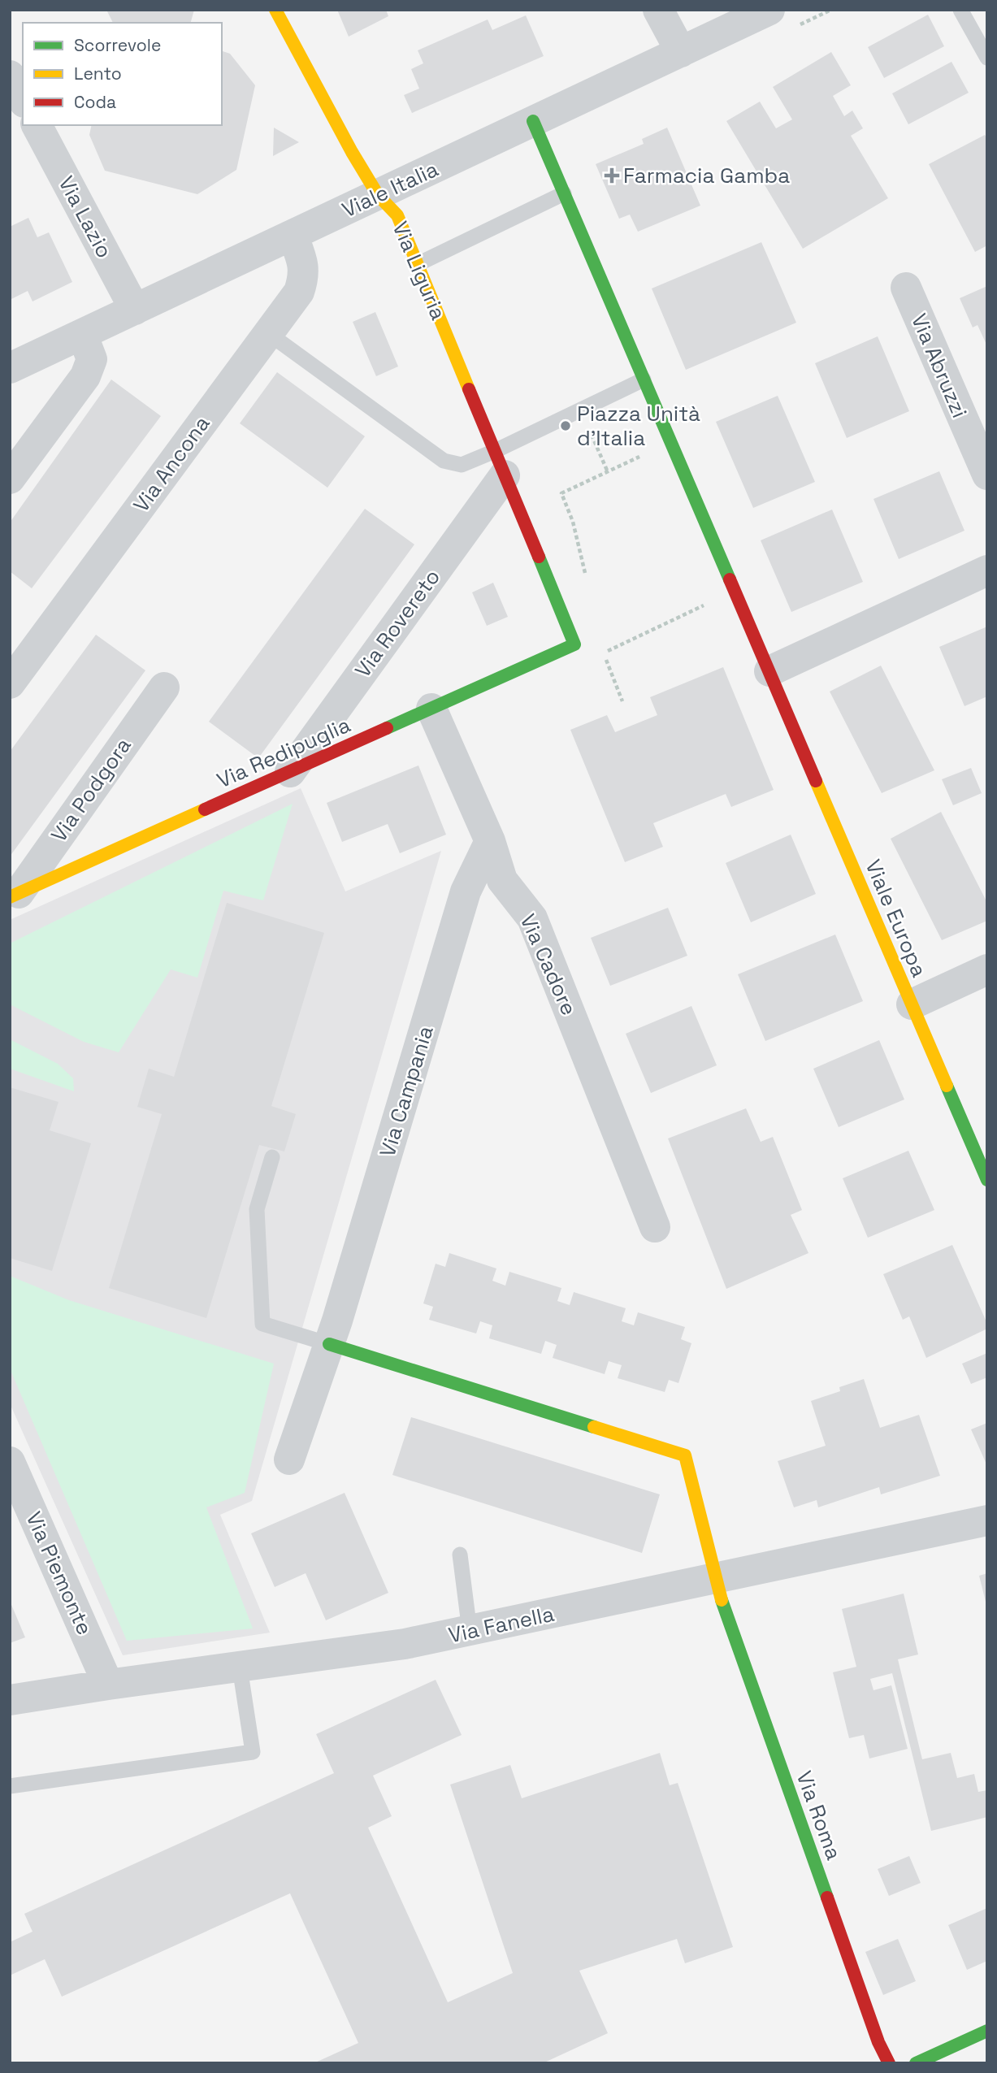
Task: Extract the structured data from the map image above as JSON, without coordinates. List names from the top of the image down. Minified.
{"streets":{"street":["Viale Italia","Via Lazio","Via Liguria","Via Abruzzi","Via Ancona","Via Rovereto","Via Redipuglia","Via Podgora","Viale Europa","Via Cadore","Via Campania","Via Piemonte","Via Fanella","Via Roma"]},"crossings":[["Viale Italia","Via Lazio"],["Viale Italia","Via Liguria"],["Viale Italia","Via Ancona"],["Via Liguria","Via Rovereto"],["Via Liguria","Via Redipuglia"],["Via Rovereto","Via Redipuglia"],["Via Redipuglia","Via Podgora"],["Via Redipuglia","Via Cadore"],["Via Cadore","Via Campania"],["Via Piemonte","Via Fanella"],["Via Fanella","Via Roma"]],"places":{"health":["Farmacia Gamba"],"other":["Piazza Unità d'Italia"]},"legend":["Scorrevole","Lento","Coda"]}
